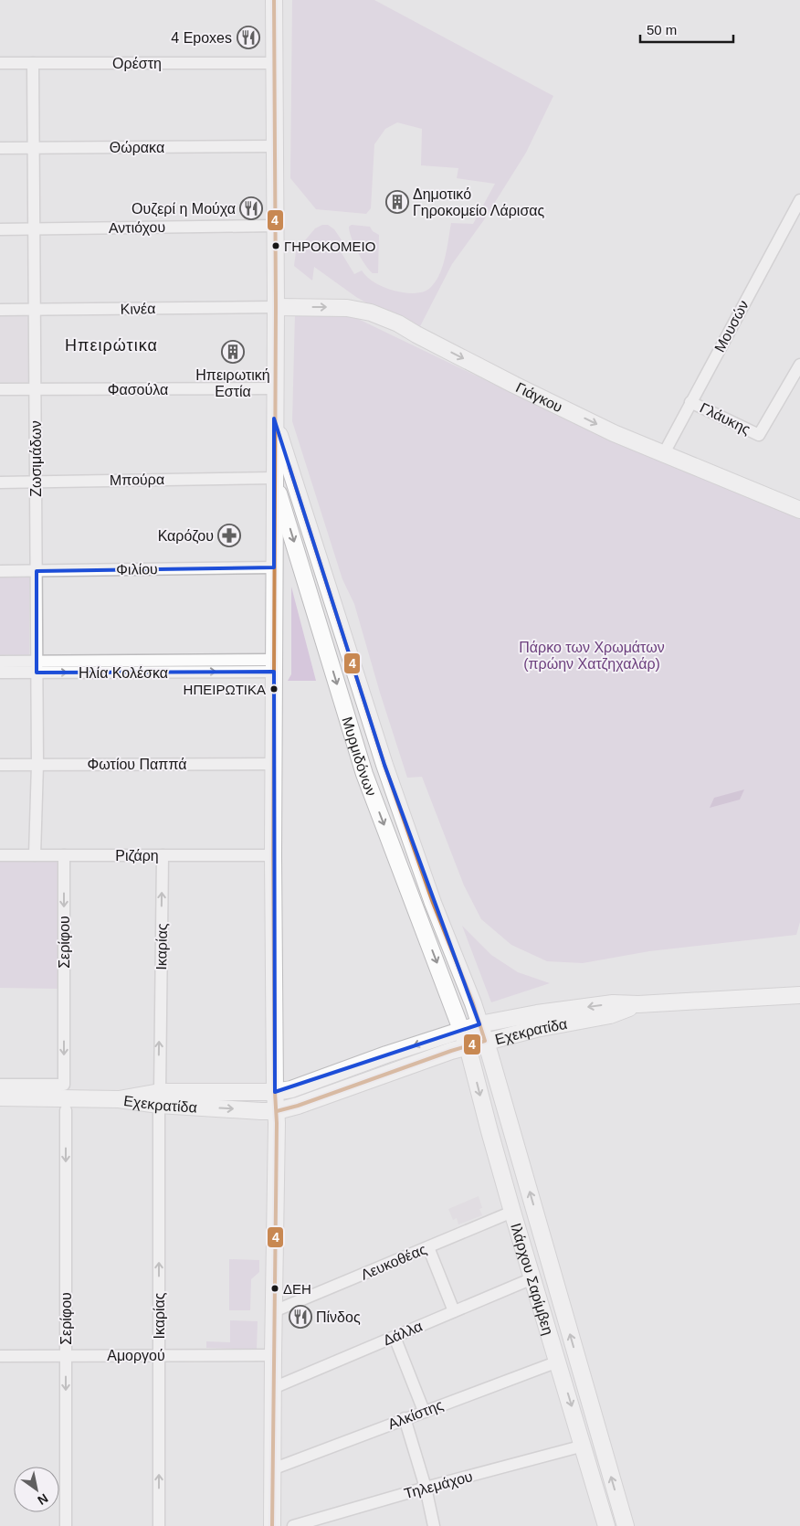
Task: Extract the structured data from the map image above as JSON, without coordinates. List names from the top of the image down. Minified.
{"streets":{"main road":["Γιάγκου","Μυρμιδόνων","Εχεκρατίδα","Ιλάρχου Σαρίμβεη"],"street":["Ορέστη","Θώρακα","Αντιόχου","Κινέα","Μουσών","Φασούλα","Γλάυκης","Ζωσιμάδων","Μπούρα","Φιλίου","Ηλία Κολέσκα","Φωτίου Παππά","Ριζάρη","Σερίφου","Ικαρίας","Λευκοθέας","Δάλλα","Αμοργού","Αλκίστης","Τηλεμάχου"]},"crossings":[["Ορέστη","Ζωσιμάδων"],["Θώρακα","Ζωσιμάδων"],["Αντιόχου","Ζωσιμάδων"],["Κινέα","Γιάγκου"],["Κινέα","Ζωσιμάδων"],["Μουσών","Γιάγκου"],["Μουσών","Γλάυκης"],["Φασούλα","Ζωσιμάδων"],["Ζωσιμάδων","Μπούρα"],["Ζωσιμάδων","Φιλίου"],["Ζωσιμάδων","Ηλία Κολέσκα"],["Ζωσιμάδων","Φωτίου Παππά"],["Ζωσιμάδων","Ριζάρη"],["Μπούρα","Μυρμιδόνων"],["Μυρμιδόνων","Εχεκρατίδα"],["Μυρμιδόνων","Ιλάρχου Σαρίμβεη"],["Ριζάρη","Σερίφου"],["Ριζάρη","Ικαρίας"],["Σερίφου","Αμοργού"],["Ικαρίας","Εχεκρατίδα"],["Ικαρίας","Αμοργού"],["Εχεκρατίδα","Ιλάρχου Σαρίμβεη"],["Λευκοθέας","Ιλάρχου Σαρίμβεη"],["Ιλάρχου Σαρίμβεη","Δάλλα"],["Ιλάρχου Σαρίμβεη","Αλκίστης"],["Ιλάρχου Σαρίμβεη","Τηλεμάχου"]],"one_way":["Γιάγκου","Σερίφου","Ικαρίας"],"districts":["Ηπειρώτικα"],"parks":["Πάρκο των Χρωμάτων (πρώην Χατζηχαλάρ)"],"places":{"restaurant":["4 Epoxes","Ουζερί η Μούχα","Πίνδος"],"building":["Δημοτικό Γηροκομείο Λάρισας","Ηπειρωτική Εστία"],"other":["ΓΗΡΟΚΟΜΕΙΟ","ΗΠΕΙΡΩΤΙΚΑ","ΔΕΗ"],"pharmacy":["Καρόζου"]},"lines":["transit line 4"],"scale_bar":"50 m","north":"bottom right"}
